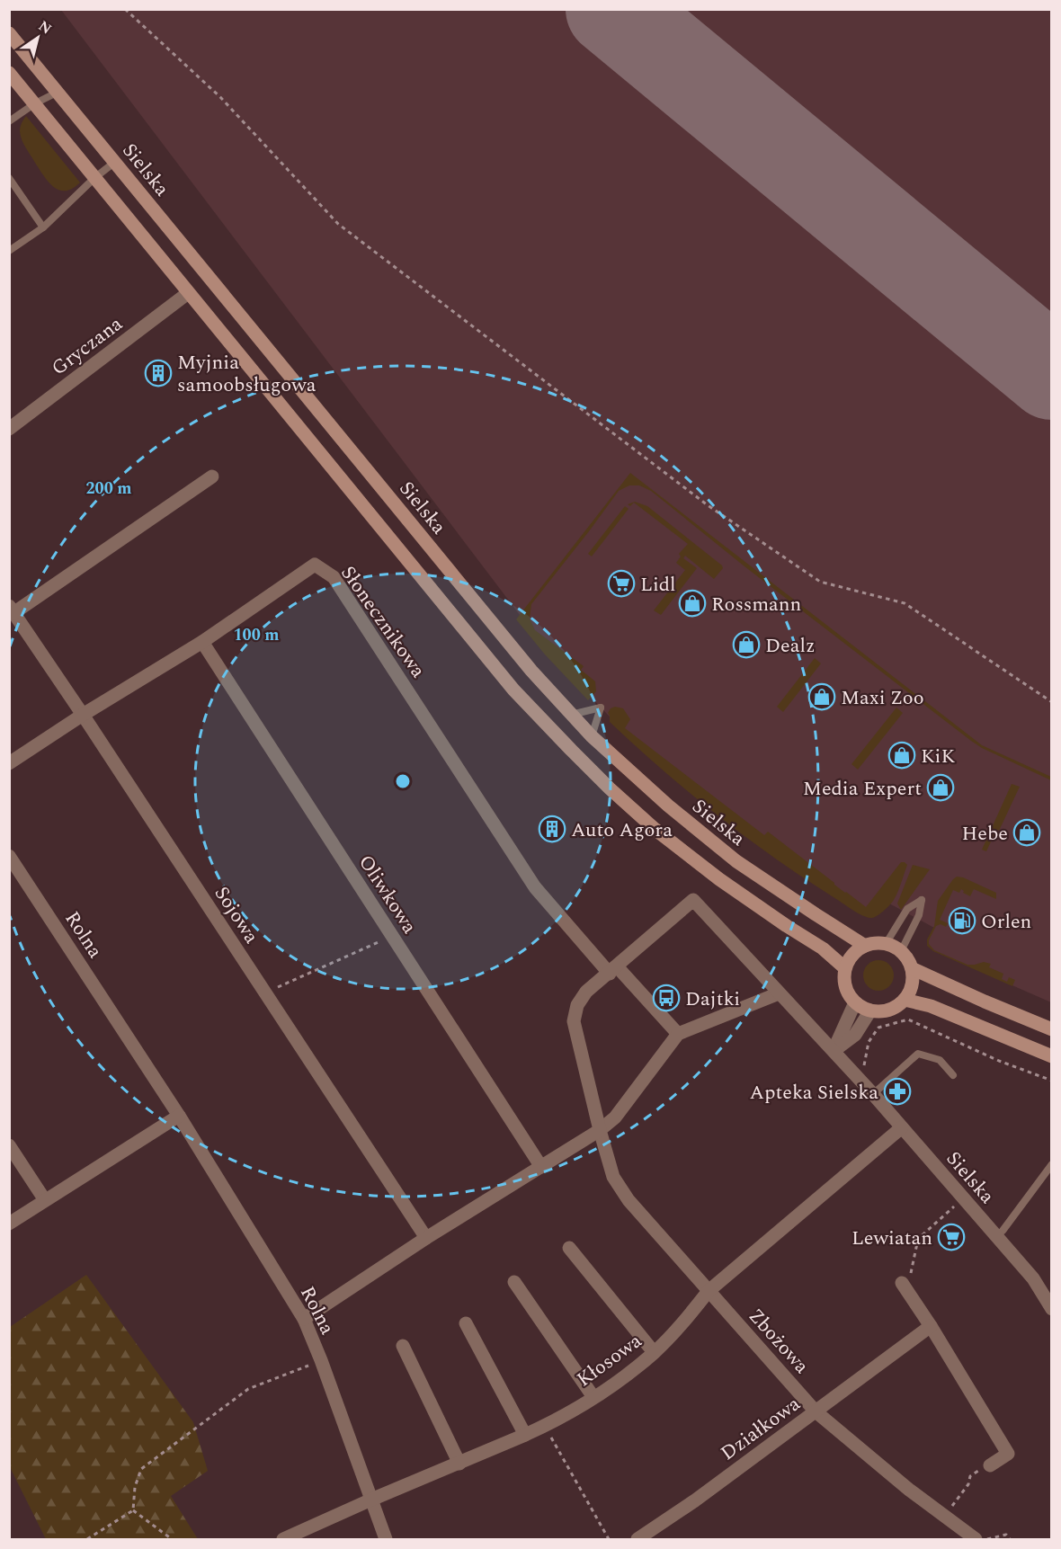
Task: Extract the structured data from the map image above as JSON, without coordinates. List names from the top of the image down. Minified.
{"streets":{"main road":["Sielska"],"street":["Gryczana","Słonecznikowa","Oliwkowa","Sojowa","Rolna","Zbożowa","Kłosowa","Działkowa"]},"crossings":[["Sielska","Zbożowa"],["Sielska","Kłosowa"],["Słonecznikowa","Oliwkowa"],["Słonecznikowa","Sojowa"],["Słonecznikowa","Zbożowa"],["Rolna","Kłosowa"],["Zbożowa","Kłosowa"],["Zbożowa","Działkowa"]],"places":{"building":["Myjnia samoobsługowa","Auto Agora"],"supermarket":["Lidl","Lewiatan"],"shop":["Rossmann","Dealz","Maxi Zoo","KiK","Media Expert","Hebe"],"fuel station":["Orlen"],"bus stop":["Dajtki"],"pharmacy":["Apteka Sielska"]},"north":"top right","rings":["200 m","100 m"]}
